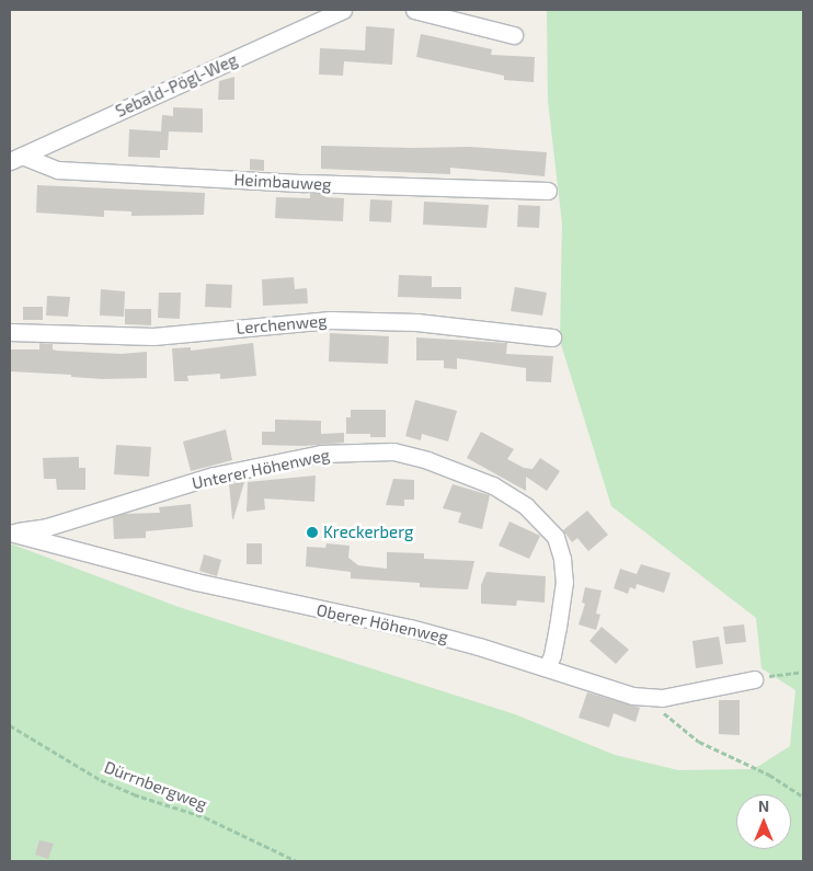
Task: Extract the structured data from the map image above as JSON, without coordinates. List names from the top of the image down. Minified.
{"streets":{"street":["Sebald-Pögl-Weg","Heimbauweg","Lerchenweg","Unterer Höhenweg","Oberer Höhenweg"],"path":["Dürrnbergweg"]},"crossings":[["Sebald-Pögl-Weg","Heimbauweg"],["Unterer Höhenweg","Oberer Höhenweg"]],"places":["Kreckerberg"],"north":"top"}
